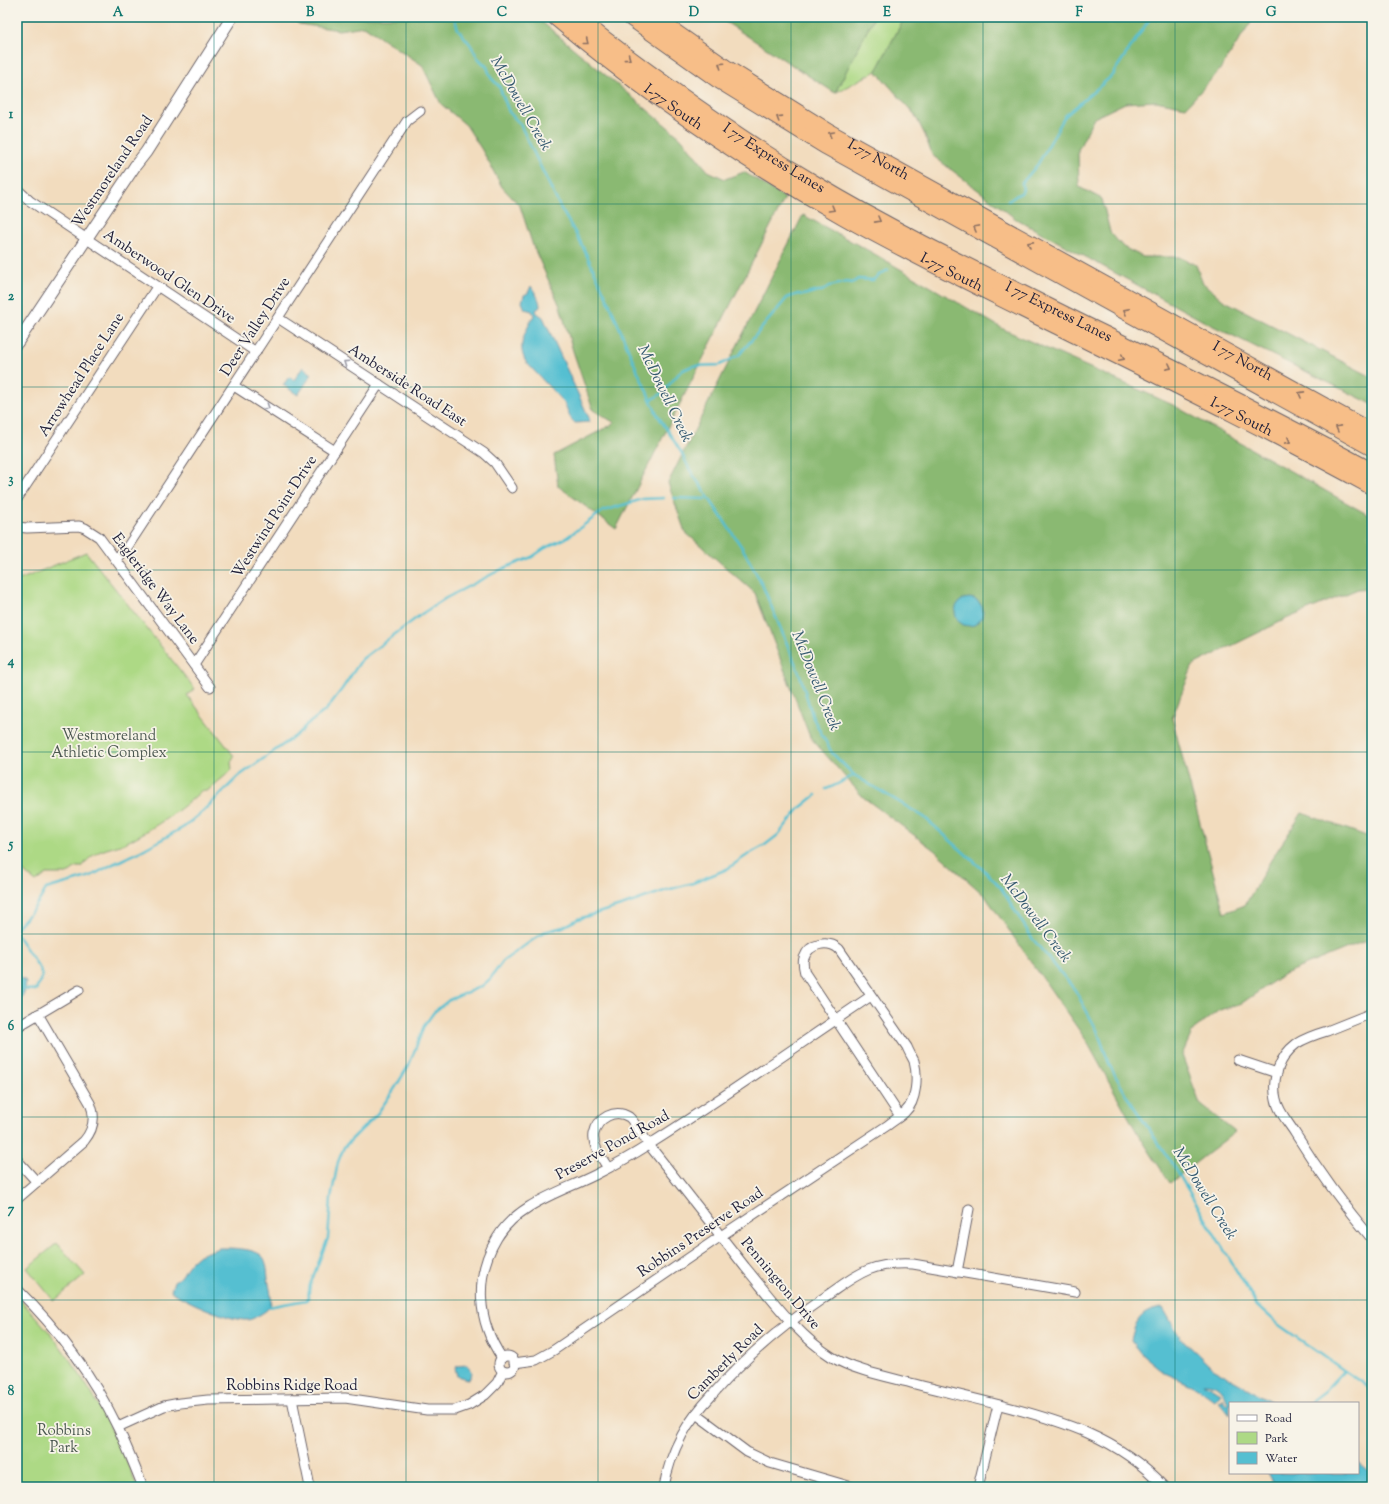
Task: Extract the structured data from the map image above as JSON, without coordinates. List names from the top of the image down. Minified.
{"streets":{"highway":["I-77 South","I 77 Express Lanes","I-77 North","I 77 North"],"street":["Westmoreland Road","Amberwood Glen Drive","Deer Valley Drive","Arrowhead Place Lane","Amberside Road East","Westwind Point Drive","Eagleridge Way Lane","Preserve Pond Road","Robbins Preserve Road","Pennington Drive","Camberly Road","Robbins Ridge Road"]},"crossings":[["I-77 North","I 77 North"],["Westmoreland Road","Amberwood Glen Drive"],["Amberwood Glen Drive","Deer Valley Drive"],["Amberwood Glen Drive","Arrowhead Place Lane"],["Deer Valley Drive","Amberside Road East"],["Deer Valley Drive","Eagleridge Way Lane"],["Amberside Road East","Westwind Point Drive"],["Westwind Point Drive","Eagleridge Way Lane"],["Preserve Pond Road","Robbins Preserve Road"],["Preserve Pond Road","Pennington Drive"],["Preserve Pond Road","Robbins Ridge Road"],["Robbins Preserve Road","Pennington Drive"],["Robbins Preserve Road","Robbins Ridge Road"],["Pennington Drive","Camberly Road"]],"one_way":["I-77 South","I-77 North","I 77 North"],"water":["McDowell Creek"],"parks":["Westmoreland Athletic Complex","Robbins Park"],"legend":["Road","Park","Water"],"grid":{"columns":["A","B","C","D","E","F","G"],"rows":["1","2","3","4","5","6","7","8"]}}
